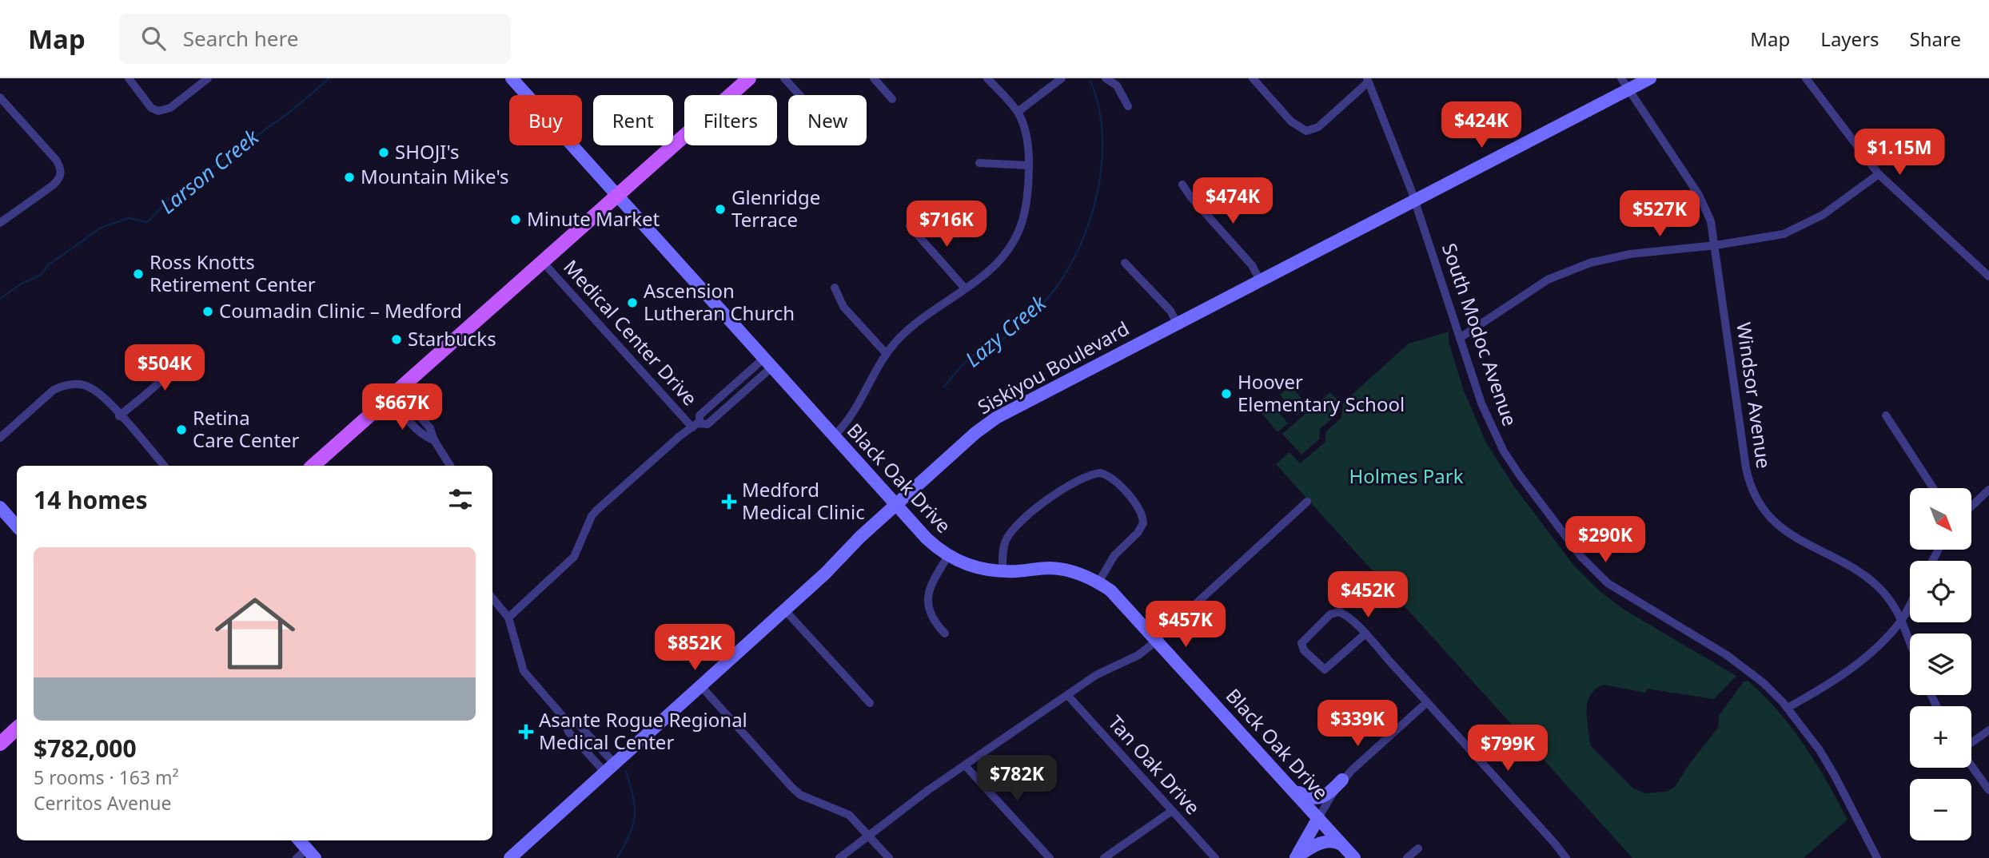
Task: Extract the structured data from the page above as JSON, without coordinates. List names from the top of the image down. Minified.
{"streets":{"street":["Medical Center Drive","South Modoc Avenue","Siskiyou Boulevard","Windsor Avenue","Black Oak Drive","Tan Oak Drive"]},"crossings":[["Medical Center Drive","Black Oak Drive"],["South Modoc Avenue","Siskiyou Boulevard"],["Siskiyou Boulevard","Windsor Avenue"],["Siskiyou Boulevard","Black Oak Drive"]],"water":["Larson Creek","Lazy Creek"],"parks":["Holmes Park"],"places":{"other":["SHOJI's","Mountain Mike's","Glenridge Terrace","Minute Market","Ross Knotts Retirement Center","Ascension Lutheran Church","Coumadin Clinic – Medford","Starbucks","Hoover Elementary School","Retina Care Center"],"health":["Medford Medical Clinic","Asante Rogue Regional Medical Center"]},"north":"bottom right","page":{"header":"Map","search":"Search here","nav":["Map","Layers","Share"],"chip":["Buy","Rent","Filters","New"],"price":["$424K","$1.15M","$474K","$527K","$716K","$504K","$667K","$290K","$452K","$457K","$852K","$339K","$799K","$782K"],"heading":"14 homes","map_buttons":["+","−"],"list":[{"name":"$782,000","note":"5 rooms · 163 m² · Cerritos Avenue"}]}}
